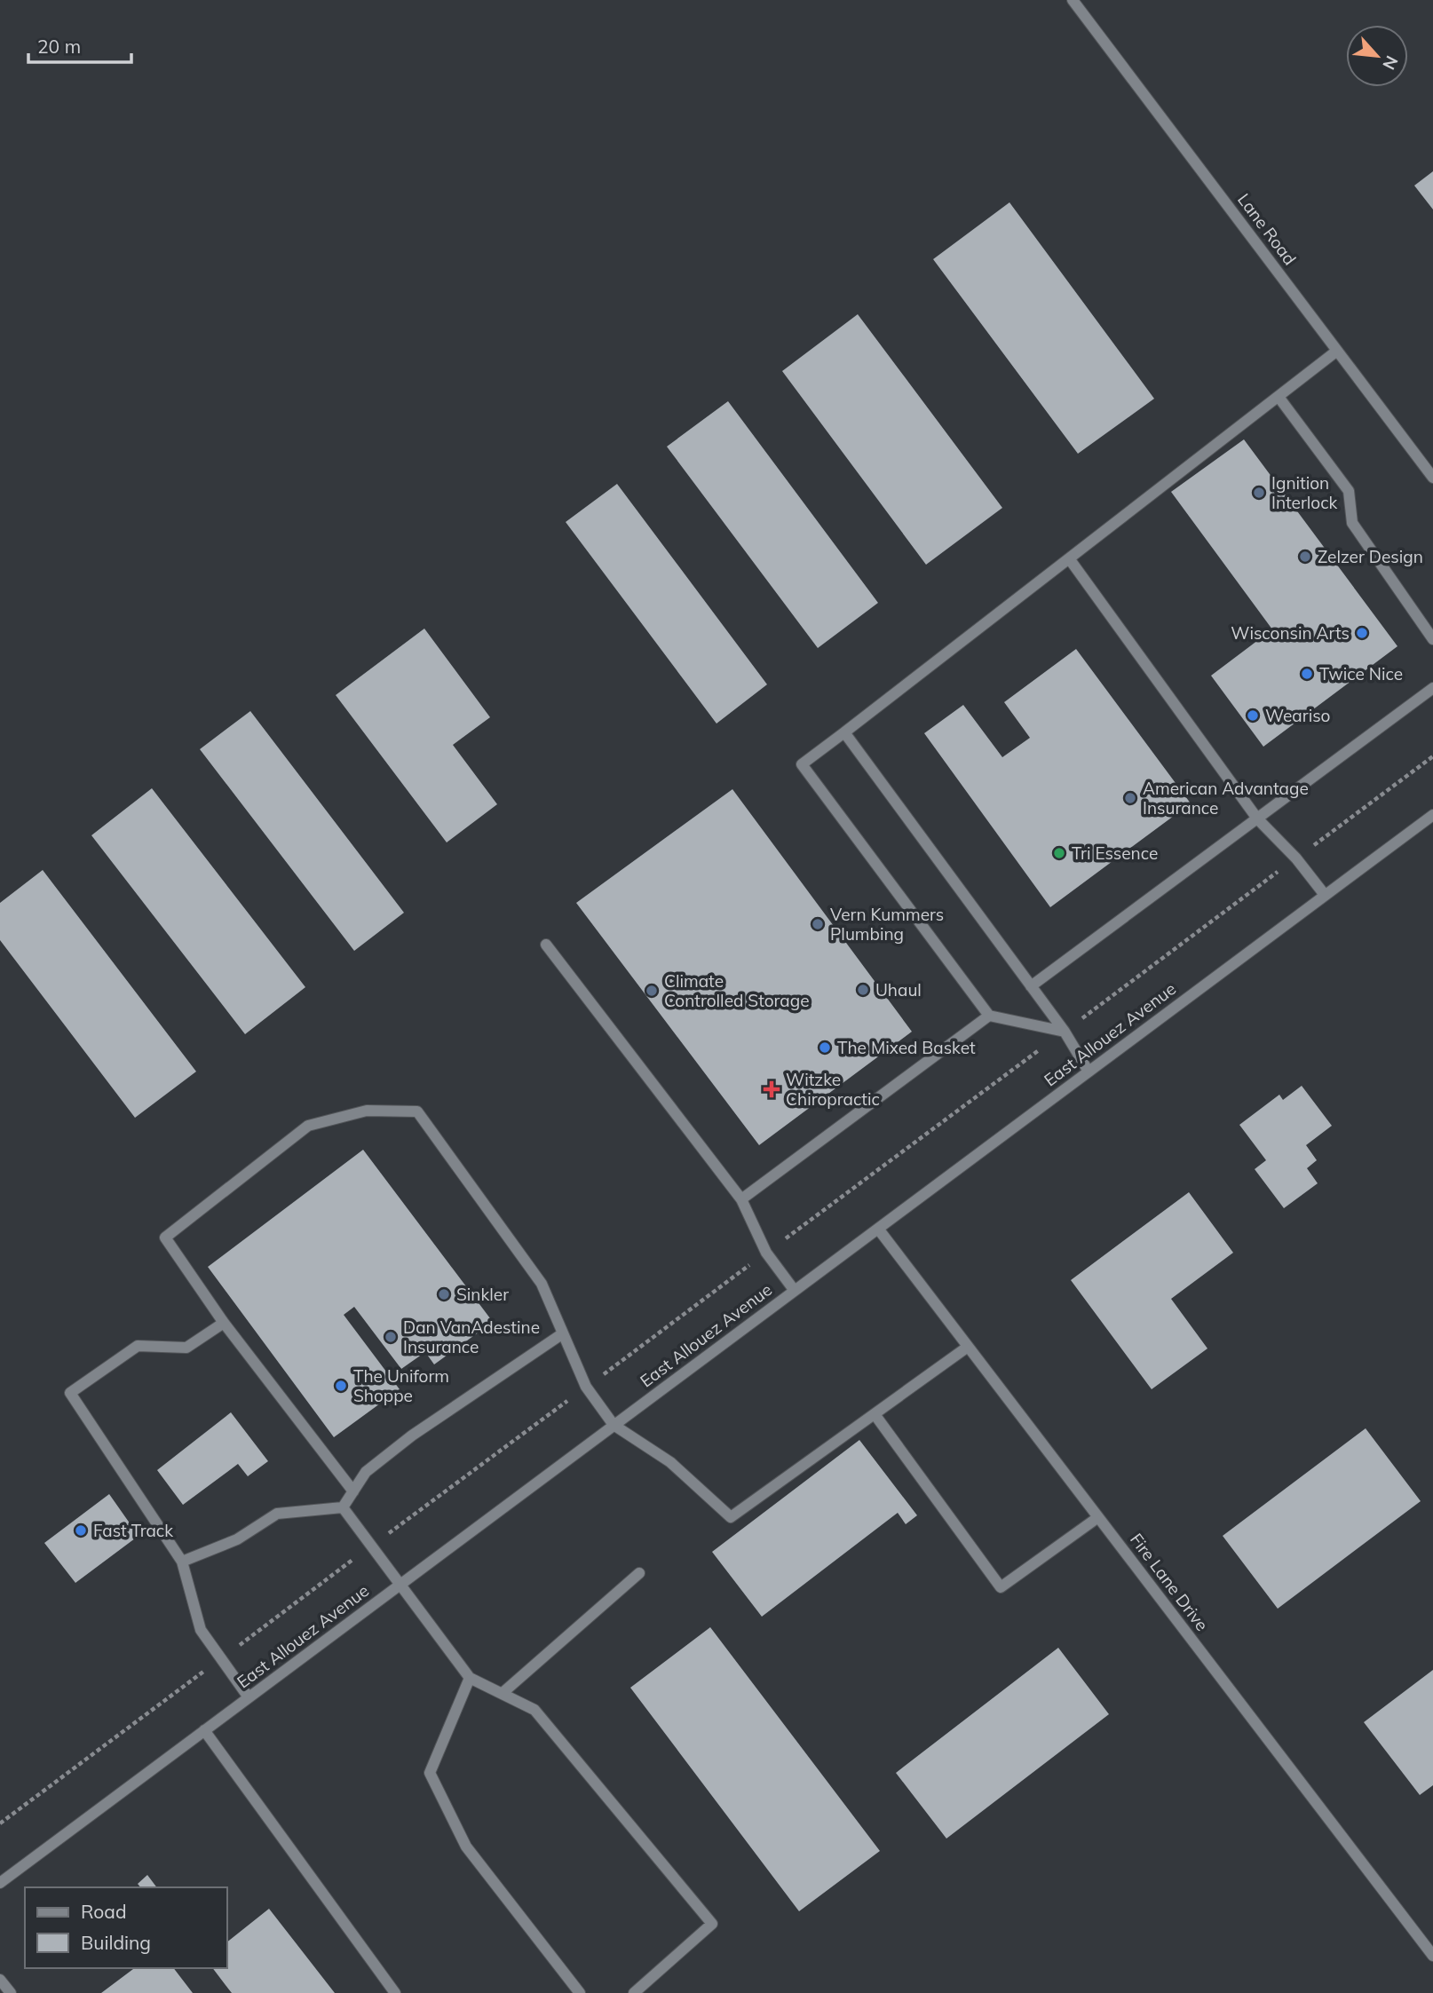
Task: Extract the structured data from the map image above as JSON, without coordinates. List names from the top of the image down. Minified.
{"streets":{"street":["Lane Road","East Allouez Avenue","Fire Lane Drive"]},"crossings":[["East Allouez Avenue","Fire Lane Drive"]],"places":{"other":["Ignition Interlock","Zelzer Design","Wisconsin Arts","Twice Nice","Weariso","American Advantage Insurance","Tri Essence","Vern Kummers Plumbing","Uhaul","Climate Controlled Storage","The Mixed Basket","Sinkler","Dan VanAdestine Insurance","The Uniform Shoppe","Fast Track"],"health":["Witzke Chiropractic"]},"legend":["Road","Building"],"scale_bar":"20 m","north":"bottom right"}
